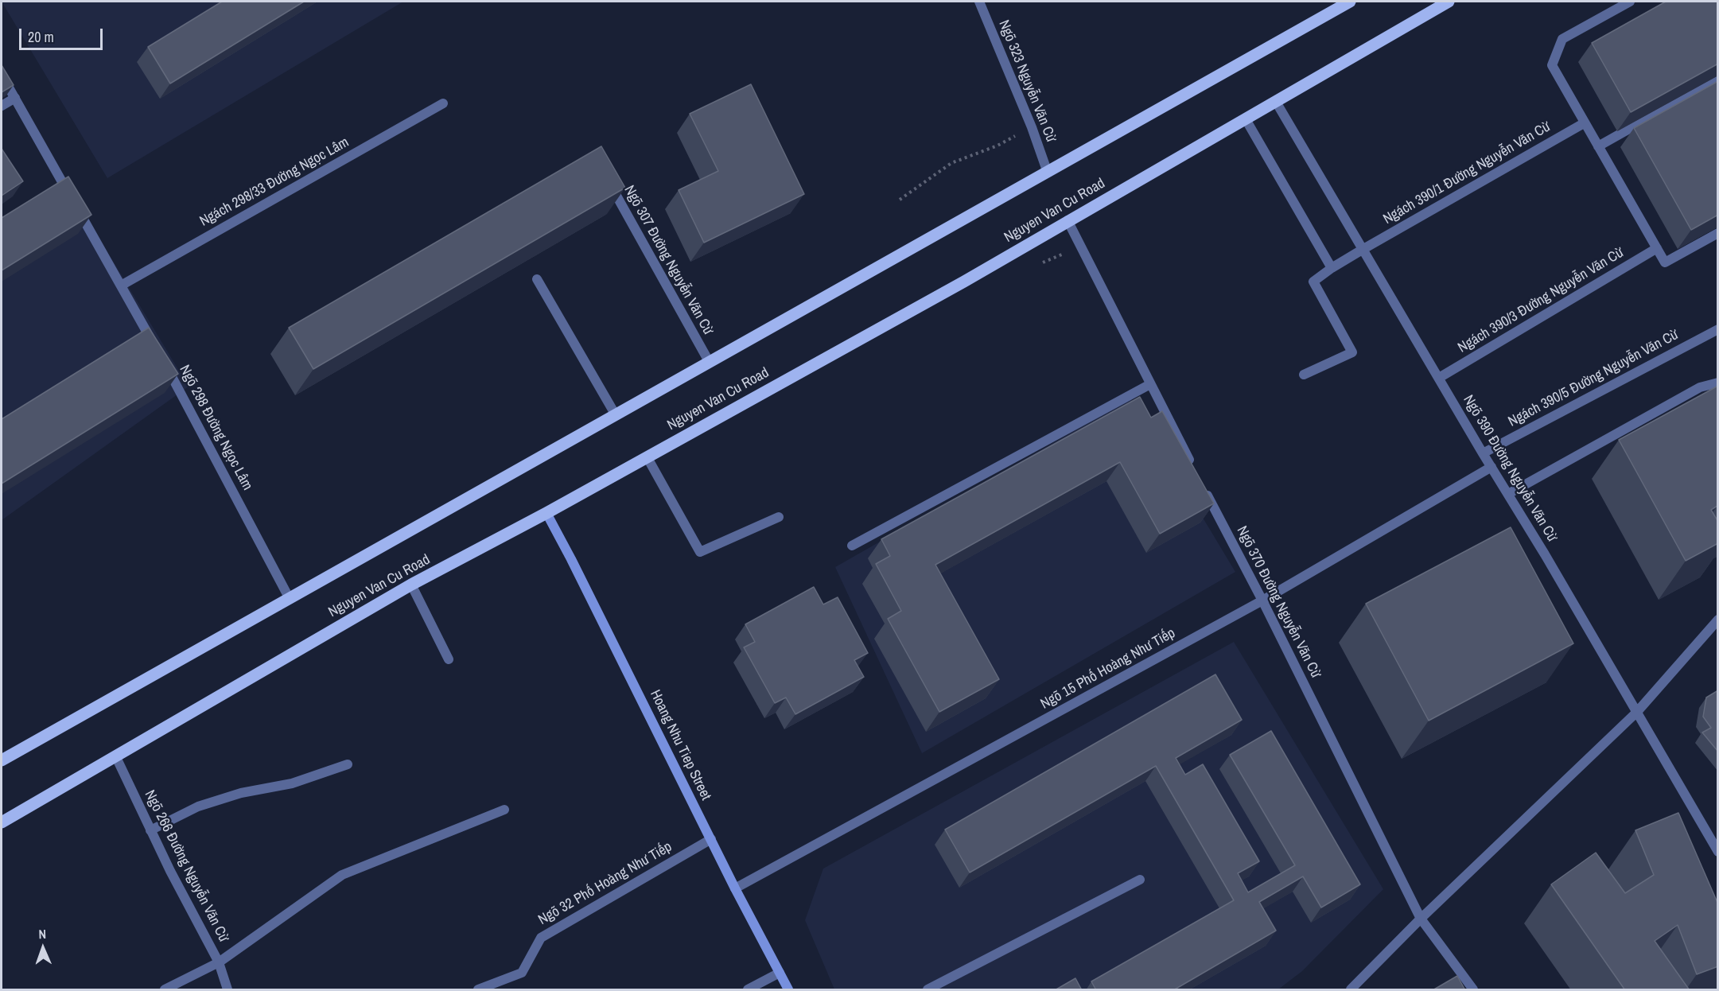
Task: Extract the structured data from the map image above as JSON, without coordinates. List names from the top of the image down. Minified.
{"streets":{"main road":["Nguyen Van Cu Road"],"street":["Ngõ 323 Nguyễn Văn Cừ","Ngách 390/1 Đường Nguyễn Văn Cừ","Ngách 298/33 Đường Ngọc Lâm","Ngõ 307 Đường Nguyễn Văn Cừ","Ngách 390/3 Đường Nguyễn Văn Cừ","Ngách 390/5 Đường Nguyễn Văn Cừ","Ngõ 298 Đường Ngọc Lâm","Ngõ 390 Đường Nguyễn Văn Cừ","Ngõ 370 Đường Nguyễn Văn Cừ","Ngõ 15 Phố Hoàng Như Tiếp","Hoang Nhu Tiep Street","Ngõ 266 Đường Nguyễn Văn Cừ","Ngõ 32 Phố Hoàng Như Tiếp"]},"crossings":[["Ngách 390/1 Đường Nguyễn Văn Cừ","Ngõ 390 Đường Nguyễn Văn Cừ"],["Nguyen Van Cu Road","Ngõ 390 Đường Nguyễn Văn Cừ"],["Nguyen Van Cu Road","Hoang Nhu Tiep Street"],["Nguyen Van Cu Road","Ngõ 266 Đường Nguyễn Văn Cừ"],["Ngách 390/3 Đường Nguyễn Văn Cừ","Ngõ 390 Đường Nguyễn Văn Cừ"],["Ngách 390/5 Đường Nguyễn Văn Cừ","Ngõ 390 Đường Nguyễn Văn Cừ"],["Ngõ 390 Đường Nguyễn Văn Cừ","Ngõ 15 Phố Hoàng Như Tiếp"],["Ngõ 370 Đường Nguyễn Văn Cừ","Ngõ 15 Phố Hoàng Như Tiếp"],["Ngõ 15 Phố Hoàng Như Tiếp","Hoang Nhu Tiep Street"],["Hoang Nhu Tiep Street","Ngõ 32 Phố Hoàng Như Tiếp"]],"scale_bar":"20 m","north":"top"}
